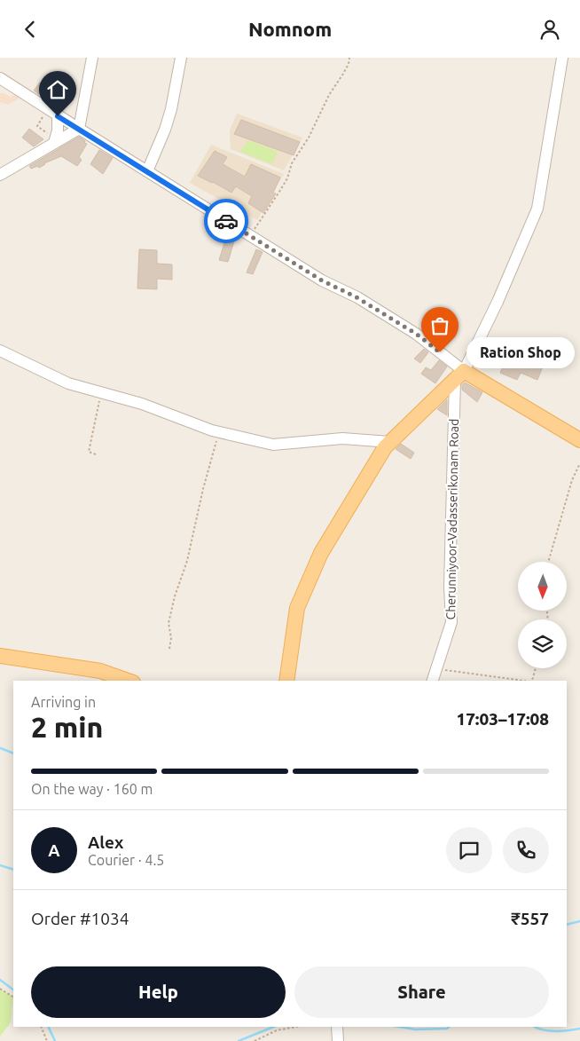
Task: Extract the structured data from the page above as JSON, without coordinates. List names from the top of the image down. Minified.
{"streets":{"street":["Cherunniyoor-Vadasserikonam Road"]},"places":["Ration Shop"],"north":"bottom","page":{"header":"Nomnom","bubble":"Ration Shop","heading":["2 min","Arriving in","17:03–17:08"],"panel":["Alex","Courier · 4.5","Order #1034","₹557"],"bar":"On the way · 160 m","round":"A","buttons":["Help","Share"]}}
